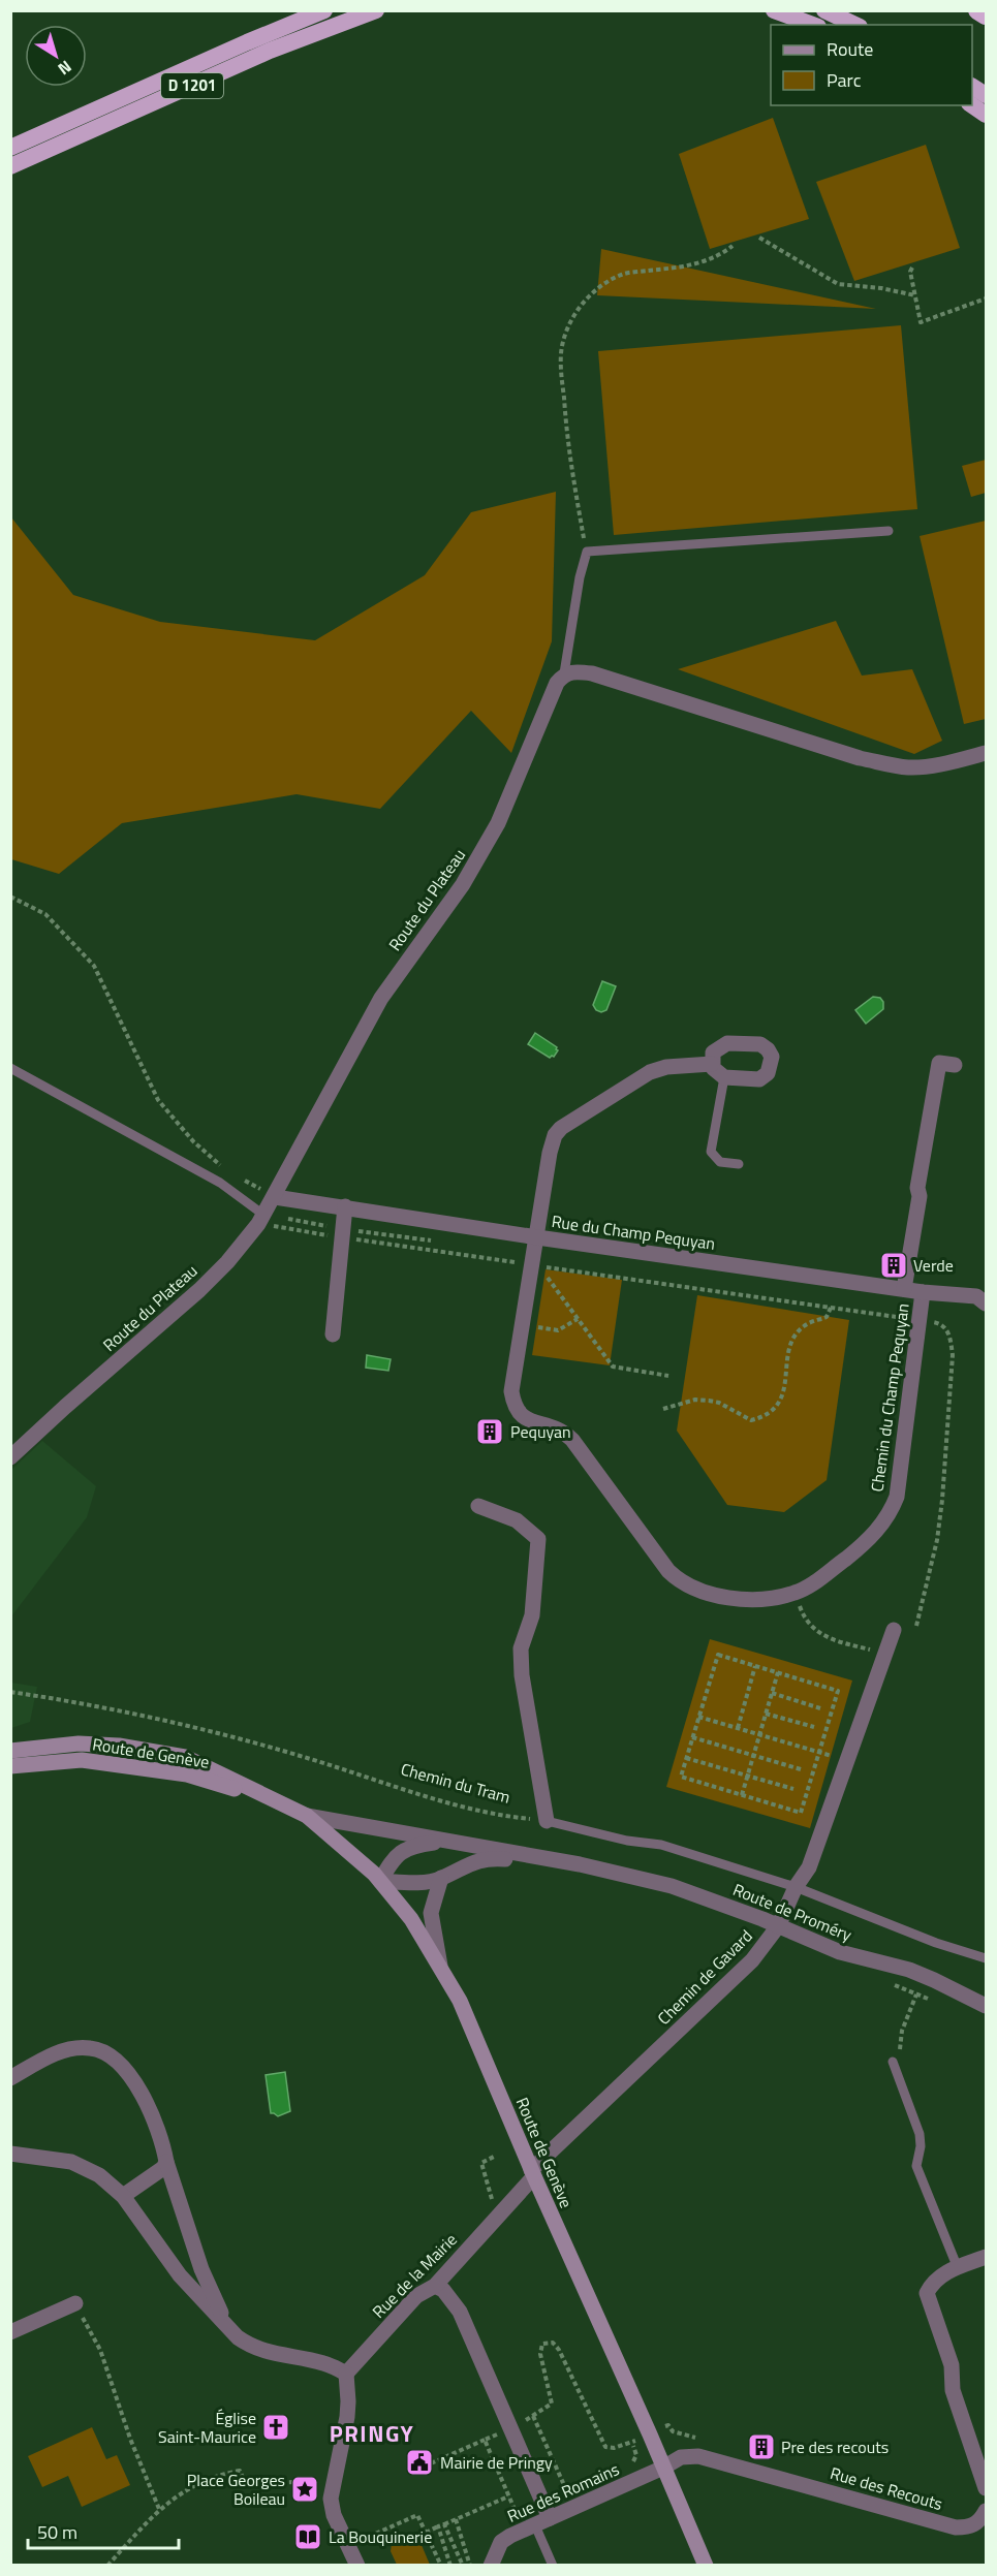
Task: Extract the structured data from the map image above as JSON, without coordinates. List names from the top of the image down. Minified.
{"streets":{"highway":["D 1201"],"main road":["Route de Genève"],"street":["Route du Plateau","Rue du Champ Pequyan","Chemin du Champ Pequyan","Route de Proméry","Chemin de Gavard","Rue de la Mairie","Rue des Recouts","Rue des Romains"],"path":["Chemin du Tram"]},"crossings":[["Route du Plateau","Rue du Champ Pequyan"],["Rue du Champ Pequyan","Chemin du Champ Pequyan"],["Route de Genève","Route de Proméry"],["Route de Genève","Chemin de Gavard"],["Route de Genève","Rue de la Mairie"],["Route de Genève","Rue des Recouts"],["Route de Genève","Rue des Romains"],["Route de Proméry","Chemin de Gavard"],["Chemin de Gavard","Rue de la Mairie"],["Rue des Recouts","Rue des Romains"]],"districts":["PRINGY"],"places":{"building":["Verde","Pequyan","Pre des recouts"],"church":["Église Saint-Maurice"],"public building":["Mairie de Pringy"],"place":["Place Georges Boileau"],"library":["La Bouquinerie"]},"legend":["Route","Parc"],"scale_bar":"50 m","north":"bottom right"}
